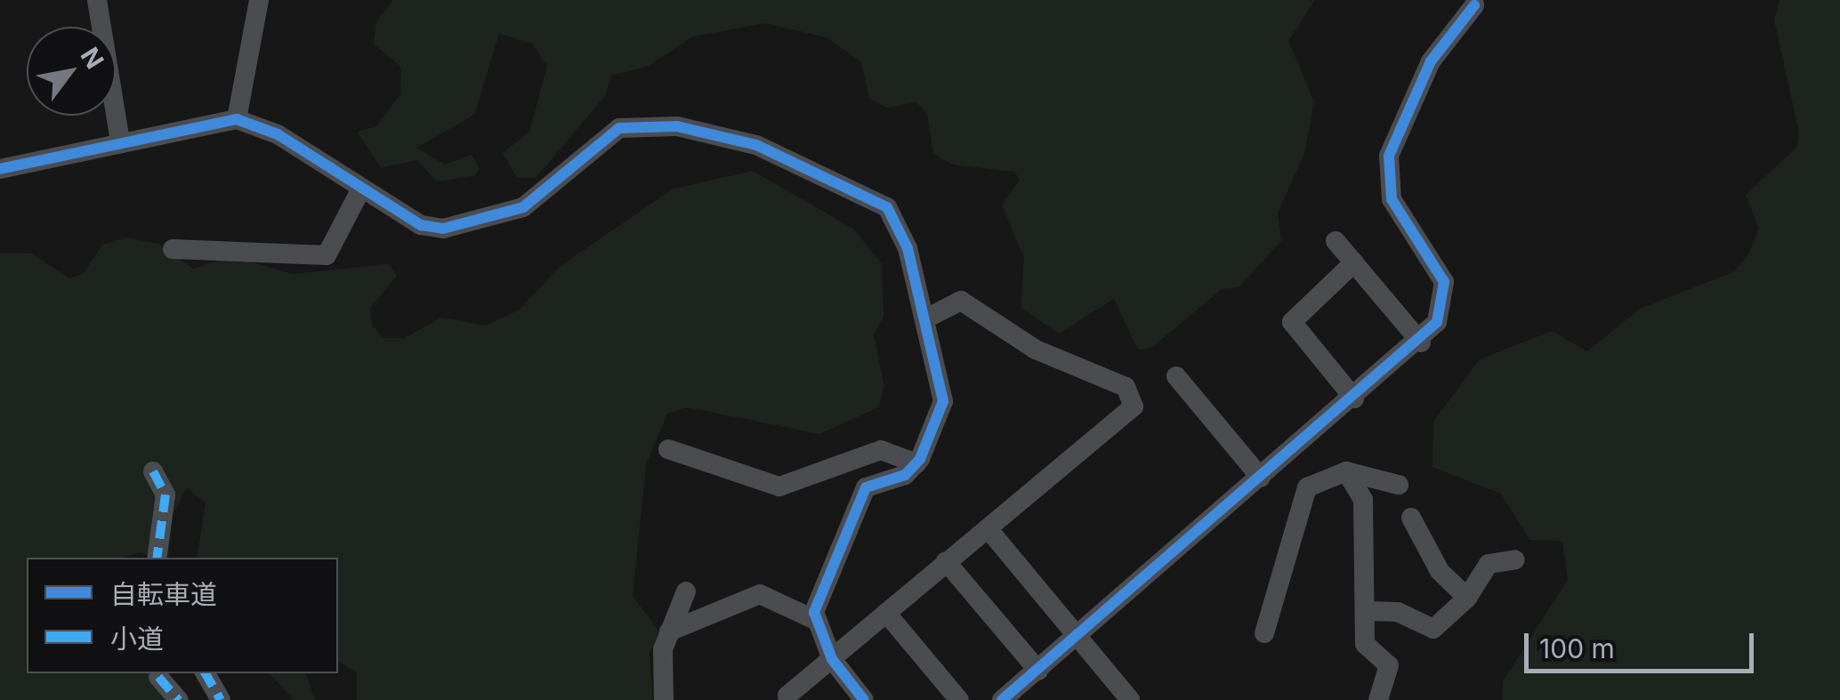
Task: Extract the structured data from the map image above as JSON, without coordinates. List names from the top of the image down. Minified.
{"legend":["自転車道","小道"],"scale_bar":"100 m","north":"top right"}
